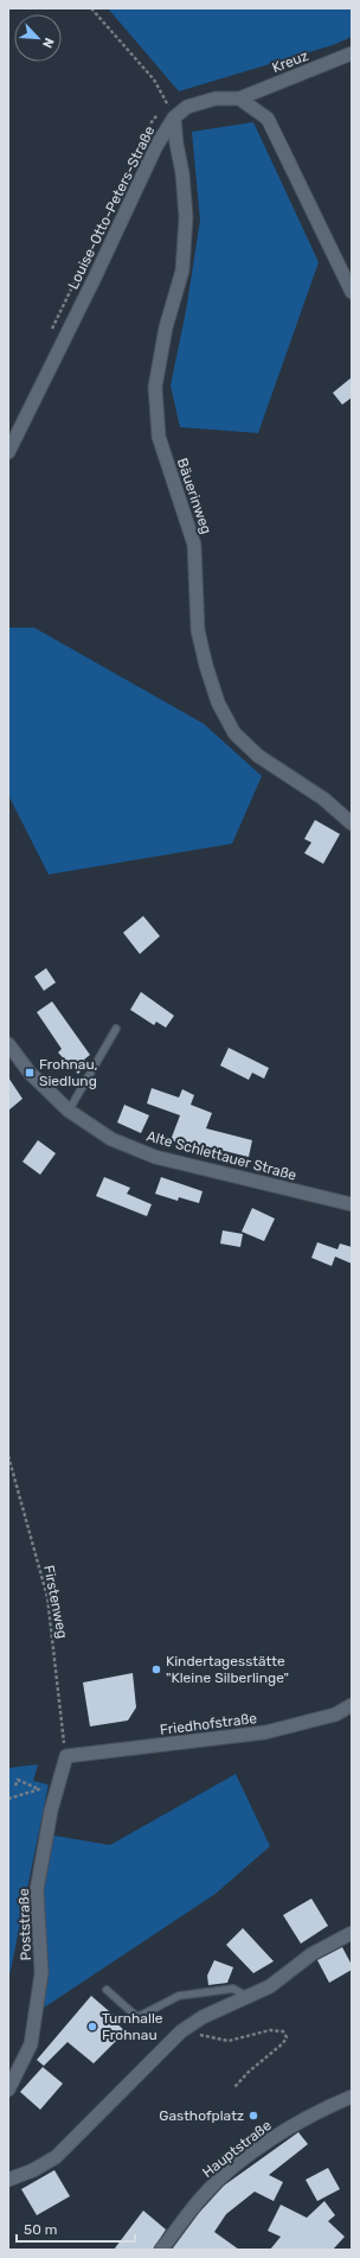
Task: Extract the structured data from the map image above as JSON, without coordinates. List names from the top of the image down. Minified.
{"streets":{"street":["Kreuz","Louise-Otto-Peters-Straße","Bäuerinweg","Alte Schlettauer Straße","Friedhofstraße","Poststraße","Hauptstraße"],"path":["Firstenweg"]},"crossings":[["Kreuz","Louise-Otto-Peters-Straße"],["Louise-Otto-Peters-Straße","Bäuerinweg"],["Firstenweg","Friedhofstraße"],["Firstenweg","Poststraße"],["Friedhofstraße","Poststraße"]],"places":{"transit":["Frohnau, Siedlung"],"other":["Kindertagesstätte \"Kleine Silberlinge\"","Turnhalle Frohnau","Gasthofplatz"]},"scale_bar":"50 m","north":"bottom right"}
